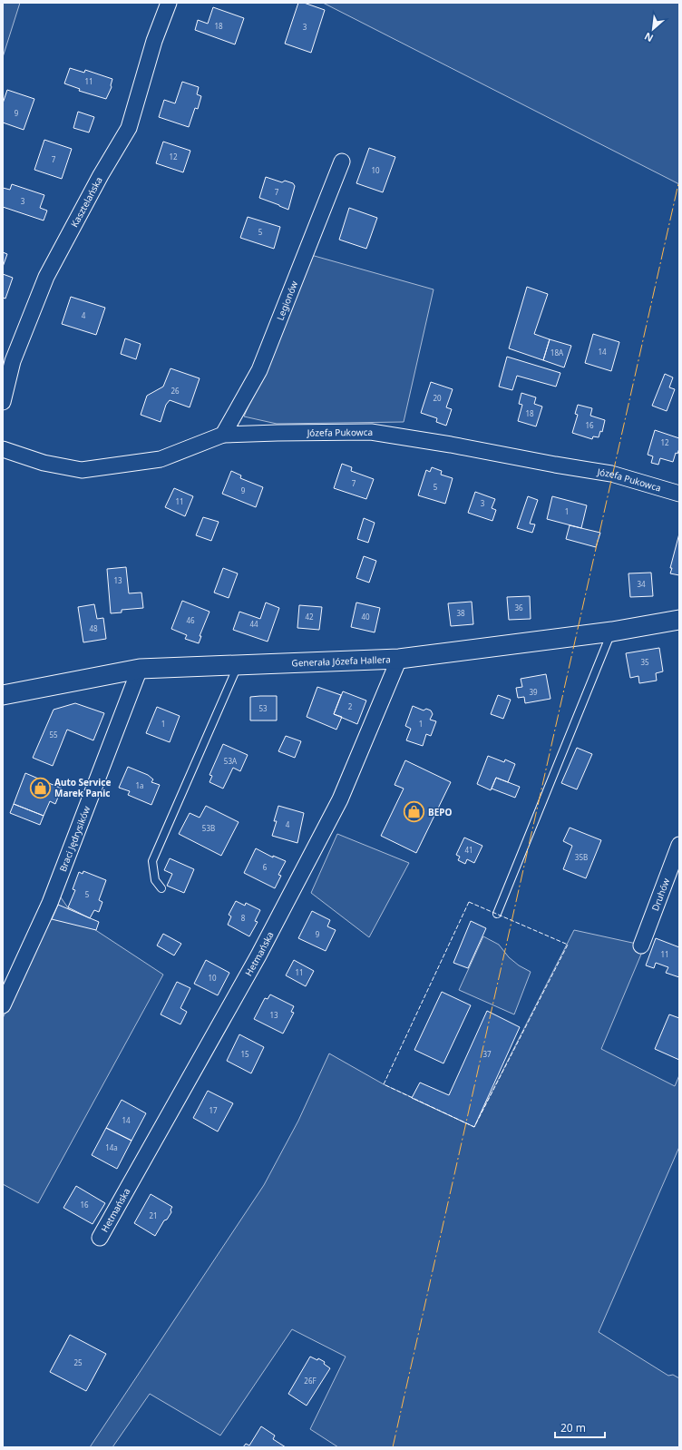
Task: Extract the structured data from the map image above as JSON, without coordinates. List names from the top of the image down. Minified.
{"streets":{"street":["Kasztelańska","Legionów","Józefa Pukowca","Generała Józefa Hallera","Braci Jędrysików","Druhów","Hetmańska"]},"crossings":[["Legionów","Józefa Pukowca"],["Generała Józefa Hallera","Braci Jędrysików"],["Generała Józefa Hallera","Hetmańska"]],"places":{"shop":["Auto Service Marek Panic","BEPO"]},"house_numbers":["18","3","11","9","12","7","10","7","3","5","4","14","18A","26","20","18","16","12","7","5","9","11","3","1","13","34","36","38","42","40","46","44","48","35","39","2","53","1","1","55","53A","1a","4","53B","41","35B","6","5","8","9","11","11","10","13","15","37","17","14","14a","16","21","25","26F"],"scale_bar":"20 m","north":"bottom left"}
